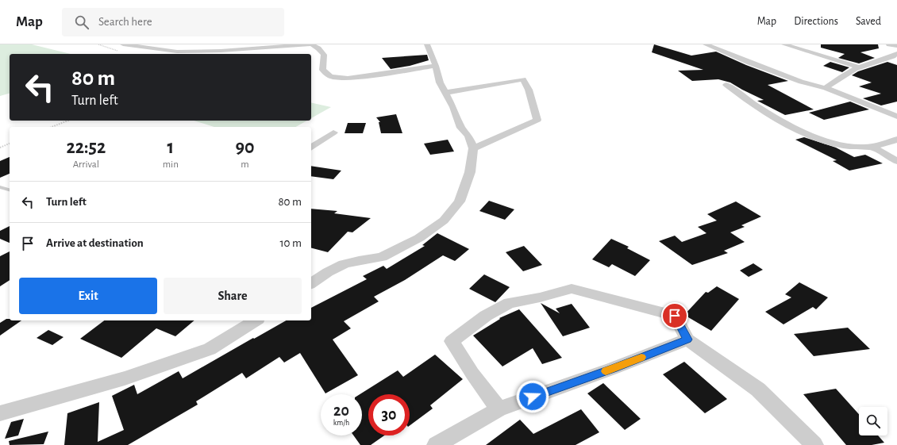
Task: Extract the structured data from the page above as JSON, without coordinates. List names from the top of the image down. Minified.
{"page":{"header":"Map","search":"Search here","nav":["Map","Directions","Saved"],"turn":["80 m","Turn left"],"eta":["22:52","Arrival","1","min","90","m"],"list":[{"name":"Turn left","value":"80 m"},{"name":"Arrive at destination","value":"10 m"}],"buttons":["Exit","Share"],"speed":"20 km/h","limit":"30"}}
